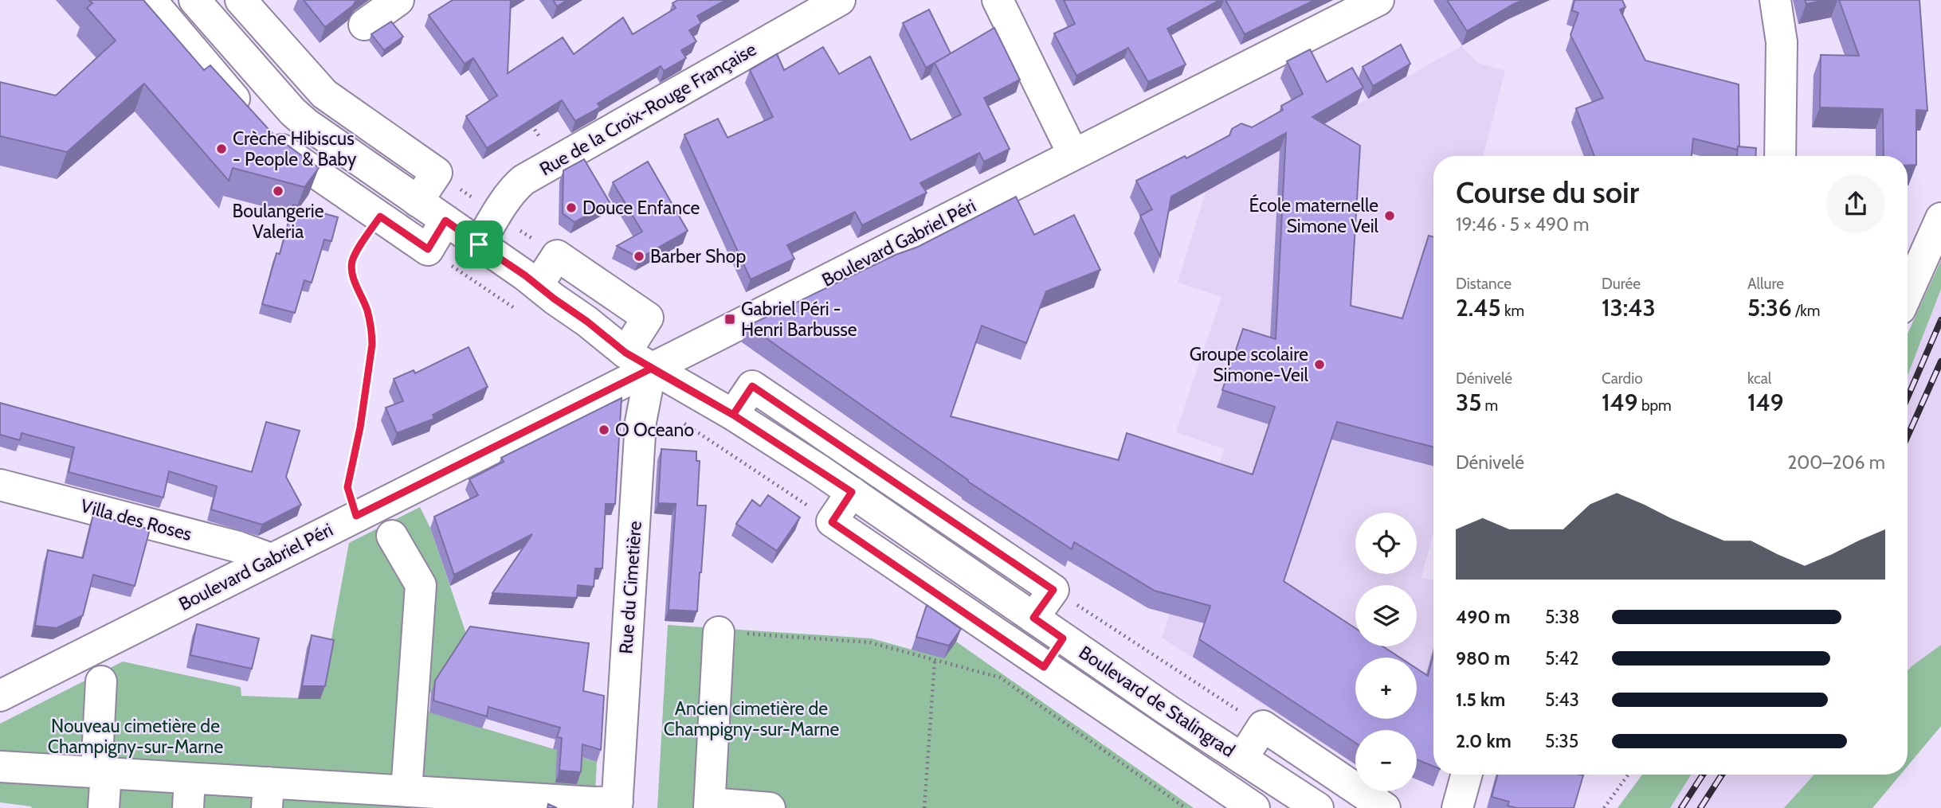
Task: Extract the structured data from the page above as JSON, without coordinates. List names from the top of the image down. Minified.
{"streets":{"street":["Rue de la Croix-Rouge Française","Boulevard Gabriel Péri","Villa des Roses","Rue du Cimetière","Boulevard de Stalingrad"]},"crossings":[["Rue de la Croix-Rouge Française","Boulevard de Stalingrad"],["Boulevard Gabriel Péri","Villa des Roses"],["Boulevard Gabriel Péri","Rue du Cimetière"],["Boulevard Gabriel Péri","Boulevard de Stalingrad"],["Rue du Cimetière","Boulevard de Stalingrad"]],"parks":["Ancien cimetière de Champigny-sur-Marne","Nouveau cimetière de Champigny-sur-Marne"],"places":{"other":["Crèche Hibiscus - People & Baby","Boulangerie Valeria","Douce Enfance","École maternelle Simone Veil","Barber Shop","Groupe scolaire Simone-Veil","O Oceano"],"transit":["Gabriel Péri - Henri Barbusse"]},"page":{"heading":["Course du soir","19:46 · 5 × 490 m"],"stats":[["Distance","2.45 km"],["Durée","13:43"],["Allure","5:36 /km"],["Dénivelé","35 m"],["Cardio","149 bpm"],["kcal","149"]],"chart":["Dénivelé","200–206 m"],"map_buttons":["+","−"],"list":[{"name":"490 m","note":"5:38"},{"name":"980 m","note":"5:42"},{"name":"1.5 km","note":"5:43"},{"name":"2.0 km","note":"5:35"}]}}
